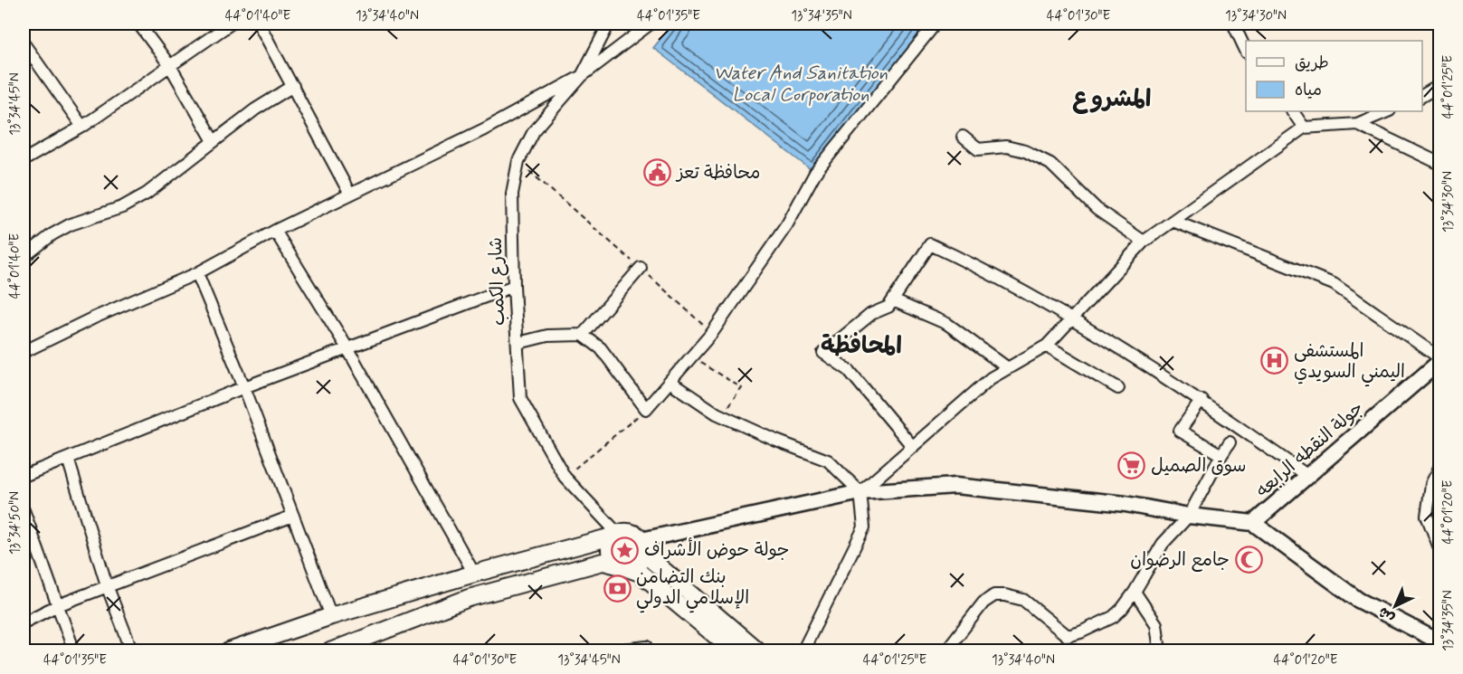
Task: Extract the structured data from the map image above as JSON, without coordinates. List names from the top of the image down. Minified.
{"streets":{"main road":["جولة النقطه الرابعه"],"street":["شارع الكمب"]},"districts":["المشروع","المحافظة"],"water":["Water And Sanitation Local Corporation"],"places":{"public building":["محافظة تعز"],"hospital":["المستشفى اليمني السويدي"],"supermarket":["سوق الصميل"],"place":["جولة حوض الأشراف"],"mosque":["جامع الرضوان"],"bank":["بنك التضامن الإسلامي الدولي"]},"legend":["طريق","مياه"],"north":"bottom left","coordinates":["44°01'40\"E","13°34'40\"N","44°01'35\"E","13°34'35\"N","44°01'30\"E","13°34'30\"N","44°01'25\"E","13°34'45\"N","44°01'20\"E","13°34'50\"N"]}
